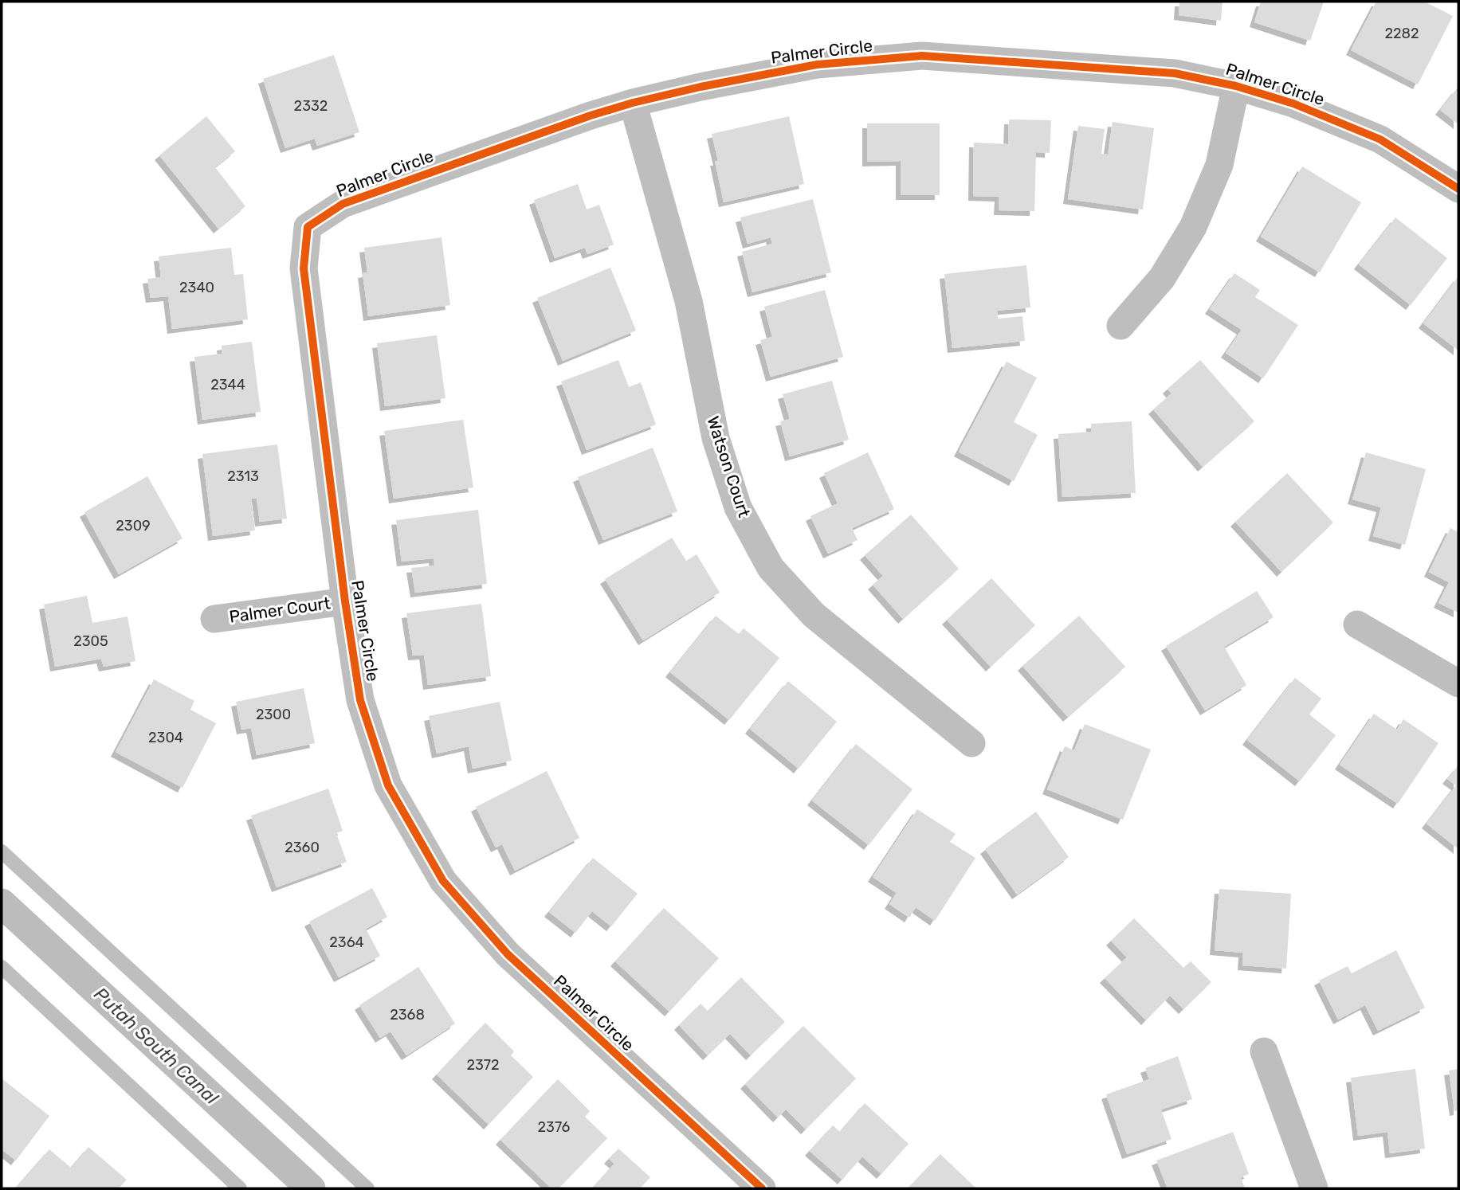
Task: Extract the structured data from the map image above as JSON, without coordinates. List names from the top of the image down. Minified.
{"streets":{"street":["Palmer Circle","Watson Court","Palmer Court"]},"crossings":[["Palmer Circle","Watson Court"],["Palmer Circle","Palmer Court"]],"water":["Putah South Canal"],"house_numbers":["2282","2332","2340","2344","2313","2309","2305","2300","2304","2360","2364","2368","2372","2376"]}
